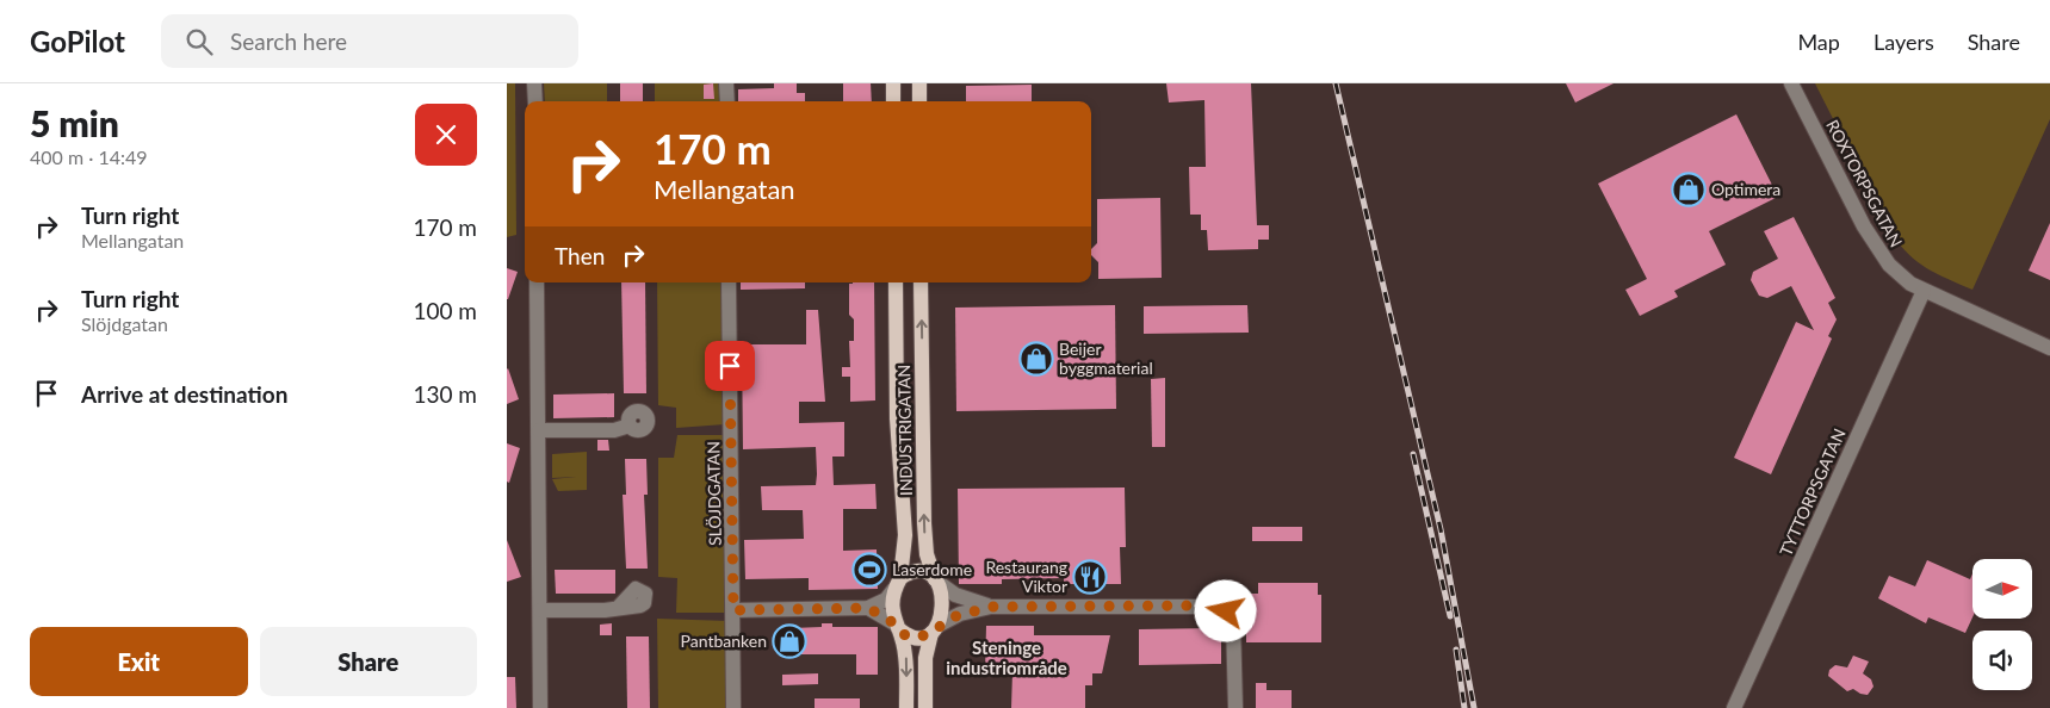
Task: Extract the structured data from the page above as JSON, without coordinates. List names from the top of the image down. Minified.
{"streets":{"main road":["INDUSTRIGATAN"],"street":["ROXTORPSGATAN","TYTTORPSGATAN","SLÖJDGATAN"]},"crossings":[["ROXTORPSGATAN","TYTTORPSGATAN"]],"districts":["Steninge industriområde"],"places":{"shop":["Optimera","Beijer byggmaterial","Pantbanken"],"sports":["Laserdome"],"restaurant":["Restaurang Viktor"]},"north":"right","page":{"header":"GoPilot","search":"Search here","nav":["Map","Layers","Share"],"heading":["5 min","400 m · 14:49"],"turn":["170 m","Mellangatan"],"list":[{"name":"Turn right","note":"Mellangatan","value":"170 m"},{"name":"Turn right","note":"Slöjdgatan","value":"100 m"},{"name":"Arrive at destination","value":"130 m"}],"then":"Then","buttons":["Exit","Share"]}}
